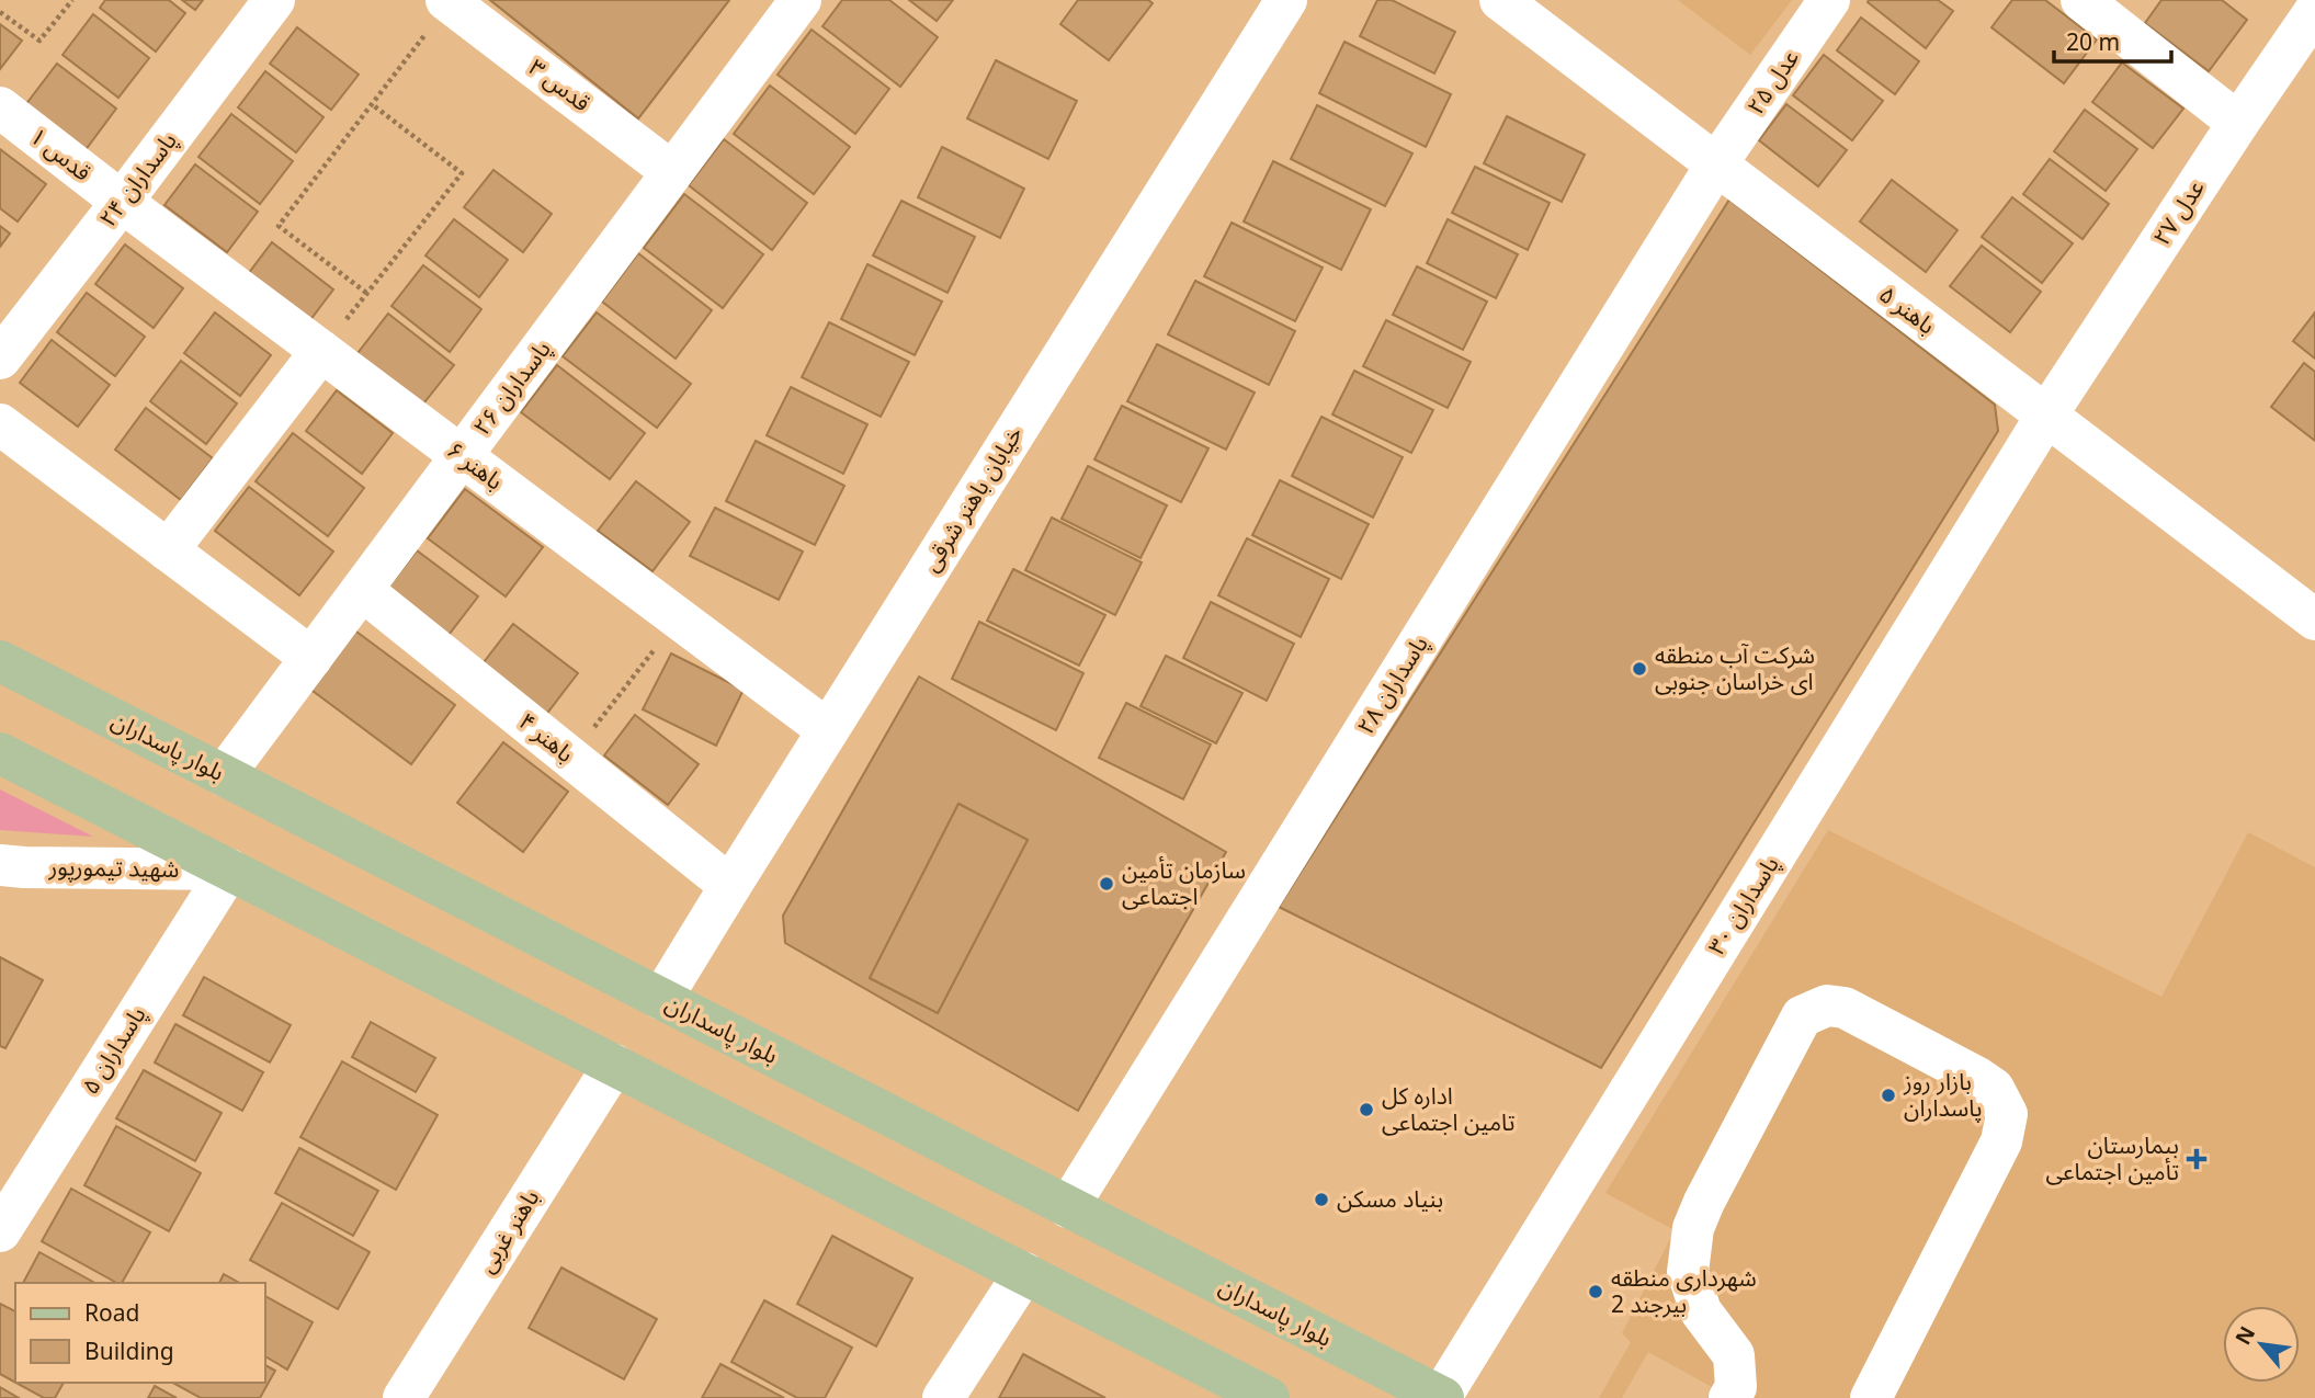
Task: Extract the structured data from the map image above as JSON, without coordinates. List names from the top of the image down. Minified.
{"streets":{"main road":["بلوار پاسداران"],"street":["عدل ۲۵","قدس ۳","قدس ۱","پاسداران ۲۴","عدل ۲۷","باهنر ۵","پاسداران ۲۶","باهنر ۶","خیابان باهنر شرقی","پاسداران ۲۸","باهنر ۴","شهید تیمورپور","پاسداران ۳۰","پاسداران ۵","باهنر غربی"]},"crossings":[["عدل ۲۵","باهنر ۵"],["عدل ۲۵","پاسداران ۲۸"],["قدس ۳","پاسداران ۲۶"],["قدس ۱","پاسداران ۲۴"],["قدس ۱","باهنر ۶"],["پاسداران ۲۴","باهنر ۶"],["عدل ۲۷","باهنر ۵"],["عدل ۲۷","پاسداران ۳۰"],["باهنر ۵","پاسداران ۲۸"],["باهنر ۵","پاسداران ۳۰"],["پاسداران ۲۶","باهنر ۶"],["پاسداران ۲۶","باهنر ۴"],["پاسداران ۲۶","بلوار پاسداران"],["باهنر ۶","خیابان باهنر شرقی"],["خیابان باهنر شرقی","باهنر ۴"],["خیابان باهنر شرقی","بلوار پاسداران"],["پاسداران ۲۸","بلوار پاسداران"],["بلوار پاسداران","پاسداران ۳۰"],["شهید تیمورپور","پاسداران ۵"]],"places":{"other":["شرکت آب منطقه ای خراسان جنوبی","سازمان تأمین اجتماعی","بازار روز پاسداران","اداره کل تامین اجتماعی","بنیاد مسکن","شهرداری منطقه 2 بیرجند"],"health":["بیمارستان تأمین اجتماعی"]},"legend":["Road","Building"],"scale_bar":"20 m","north":"top left"}
